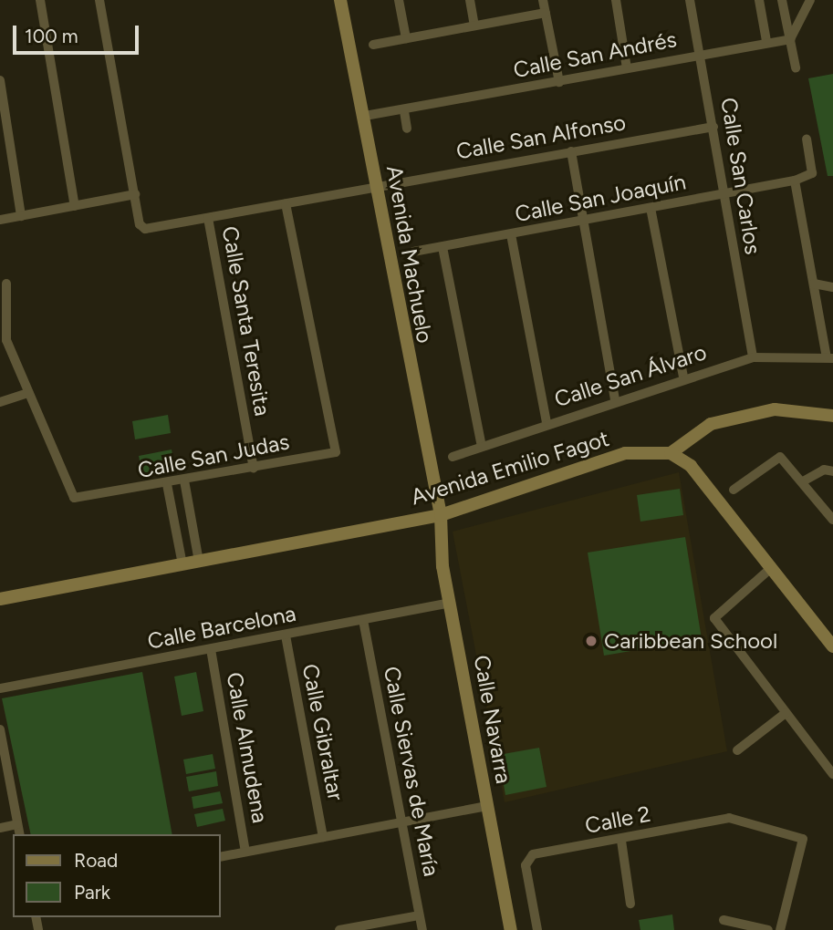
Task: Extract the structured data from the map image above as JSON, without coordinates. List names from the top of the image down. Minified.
{"streets":{"street":["Calle San Andrés","Calle San Alfonso","Calle San Carlos","Calle San Joaquín","Avenida Machuelo","Calle Santa Teresita","Calle San Álvaro","Calle San Judas","Avenida Emilio Fagot","Calle Barcelona","Calle Navarra","Calle Gibraltar","Calle Almudena","Calle Siervas de María","Calle 2"]},"crossings":[["Calle San Andrés","Calle San Carlos"],["Calle San Andrés","Avenida Machuelo"],["Calle San Alfonso","Calle San Carlos"],["Calle San Alfonso","Avenida Machuelo"],["Calle San Alfonso","Calle Santa Teresita"],["Calle San Alfonso","Calle San Judas"],["Calle San Carlos","Calle San Joaquín"],["Calle San Carlos","Calle San Álvaro"],["Avenida Machuelo","Avenida Emilio Fagot"],["Avenida Machuelo","Calle Navarra"],["Calle Santa Teresita","Calle San Judas"],["Avenida Emilio Fagot","Calle Navarra"],["Calle Barcelona","Calle Navarra"],["Calle Barcelona","Calle Gibraltar"],["Calle Barcelona","Calle Almudena"],["Calle Barcelona","Calle Siervas de María"]],"places":["Caribbean School"],"legend":["Road","Park"],"scale_bar":"100 m"}
